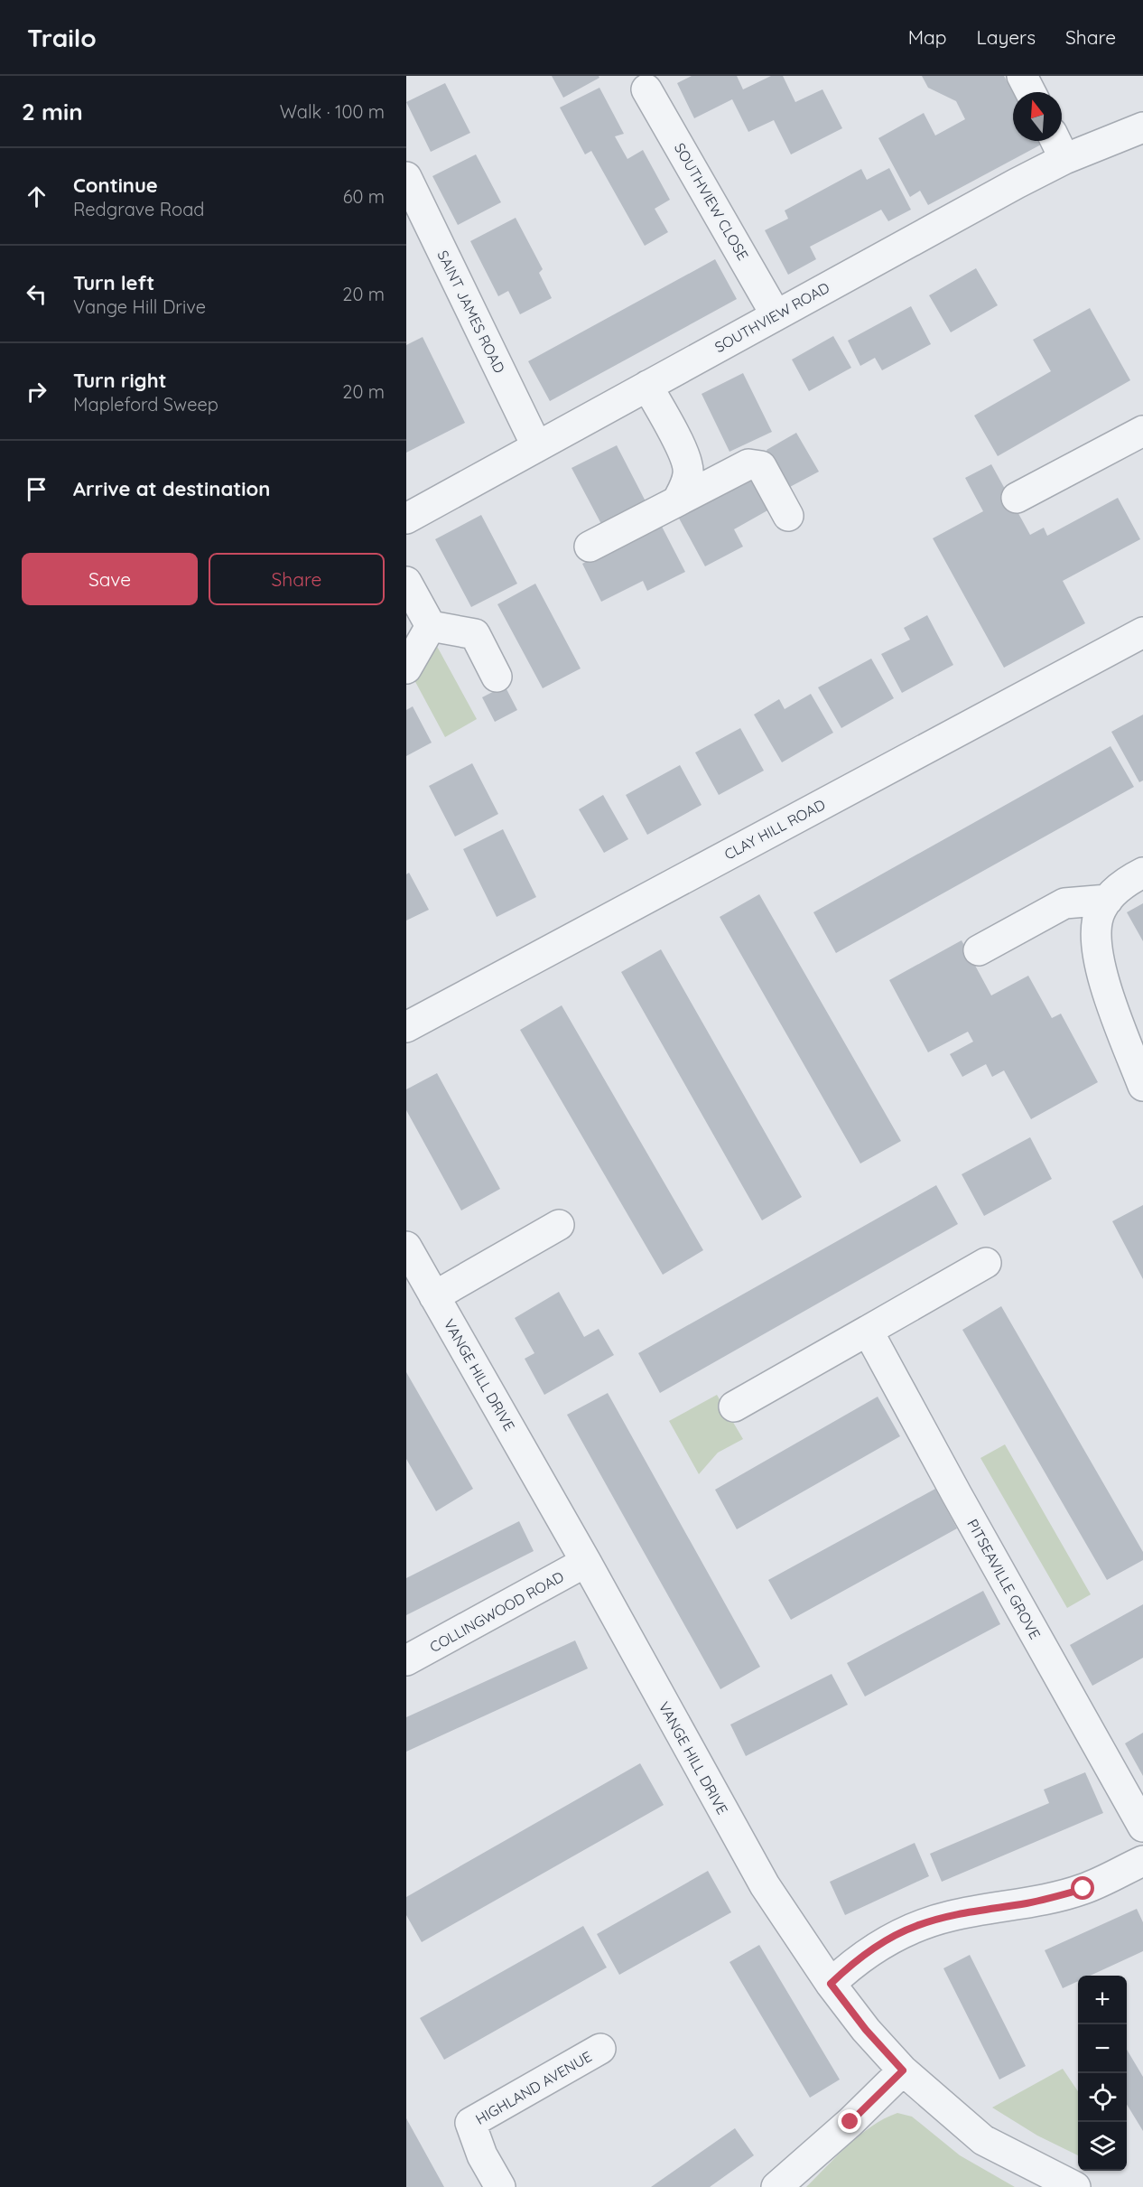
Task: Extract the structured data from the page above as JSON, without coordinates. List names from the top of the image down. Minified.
{"streets":{"street":["SOUTHVIEW CLOSE","SAINT JAMES ROAD","SOUTHVIEW ROAD","CLAY HILL ROAD","VANGE HILL DRIVE","PITSEAVILLE GROVE","COLLINGWOOD ROAD","HIGHLAND AVENUE"]},"crossings":[["SOUTHVIEW CLOSE","SOUTHVIEW ROAD"],["SAINT JAMES ROAD","SOUTHVIEW ROAD"],["VANGE HILL DRIVE","COLLINGWOOD ROAD"]],"north":"top","page":{"header":"Trailo","nav":["Map","Layers","Share"],"heading":["2 min","Walk · 100 m"],"list":[["Continue","Redgrave Road","60 m"],["Turn left","Vange Hill Drive","20 m"],["Turn right","Mapleford Sweep","20 m"],"Arrive at destination"],"buttons":["Save","Share"],"map_buttons":["+","−"]}}
